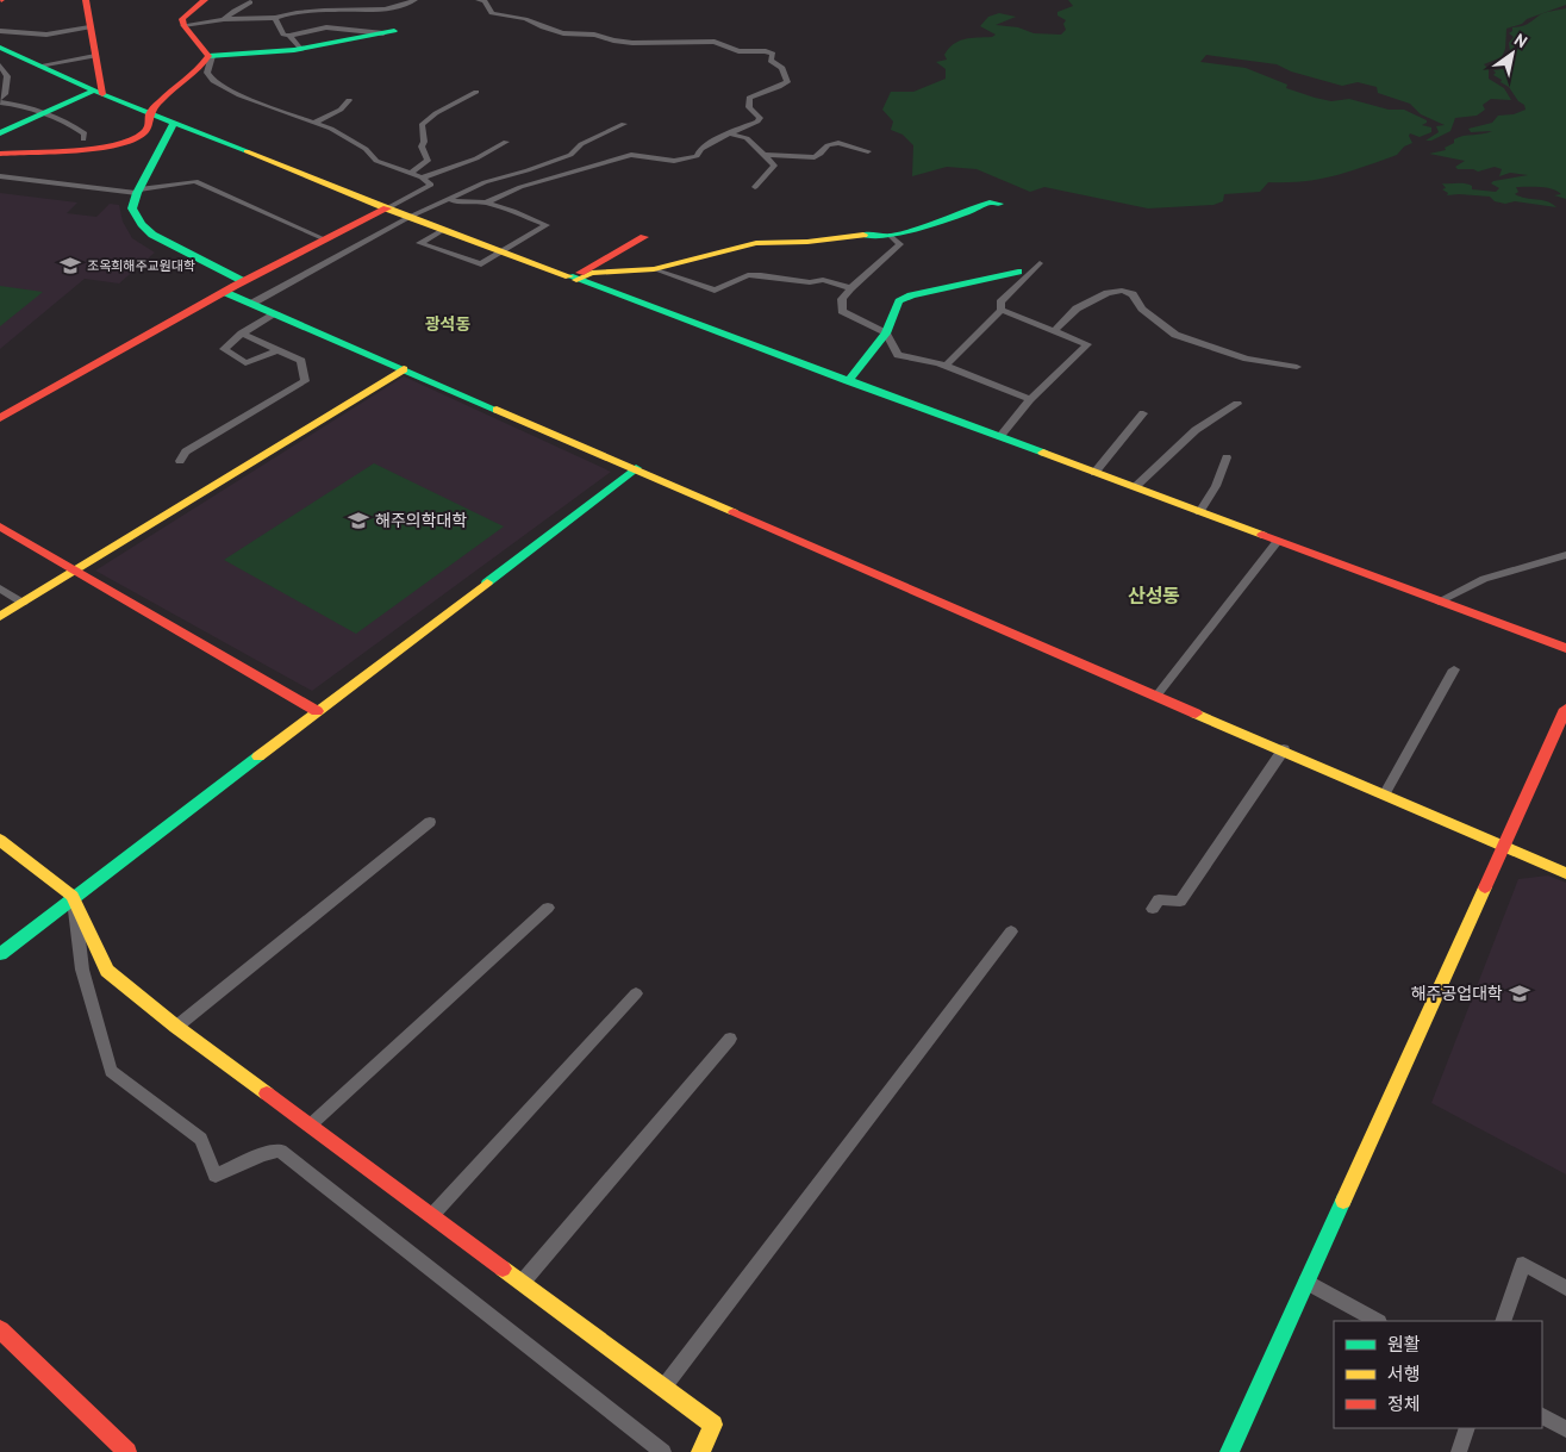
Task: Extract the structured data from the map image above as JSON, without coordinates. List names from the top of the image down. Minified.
{"districts":["광석동","산성동"],"places":{"school or university":["조옥희해주교원대학","해주의학대학","해주공업대학"]},"legend":["원활","서행","정체"],"north":"top right"}
